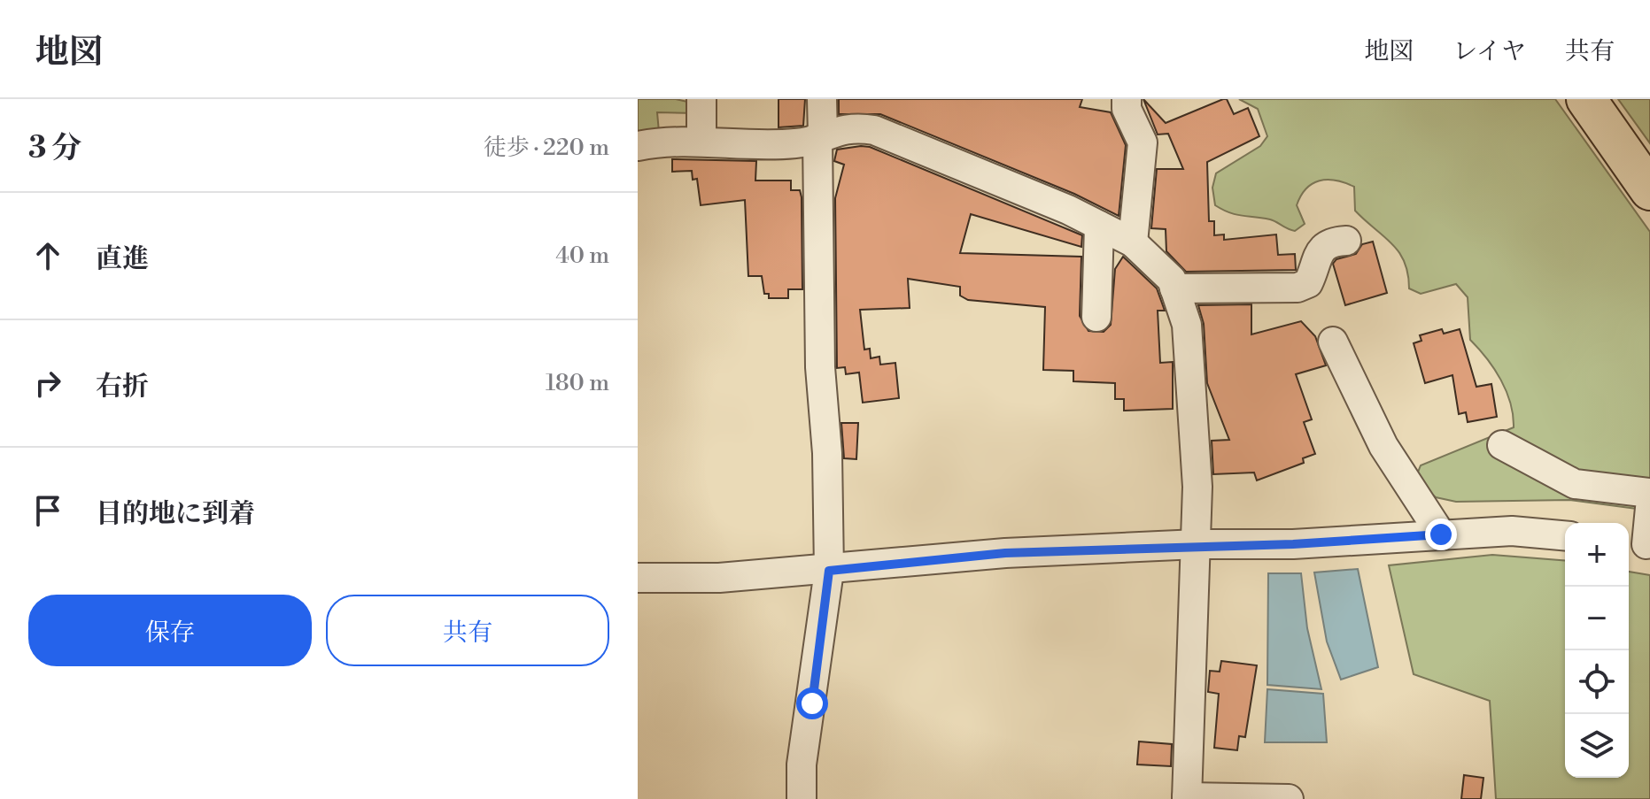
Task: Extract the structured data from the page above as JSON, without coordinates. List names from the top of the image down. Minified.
{"page":{"header":"地図","nav":["地図","レイヤ","共有"],"heading":["3 分","徒歩 · 220 m"],"list":[["直進","40 m"],["右折","180 m"],"目的地に到着"],"map_buttons":["+","−"],"buttons":["保存","共有"]}}
